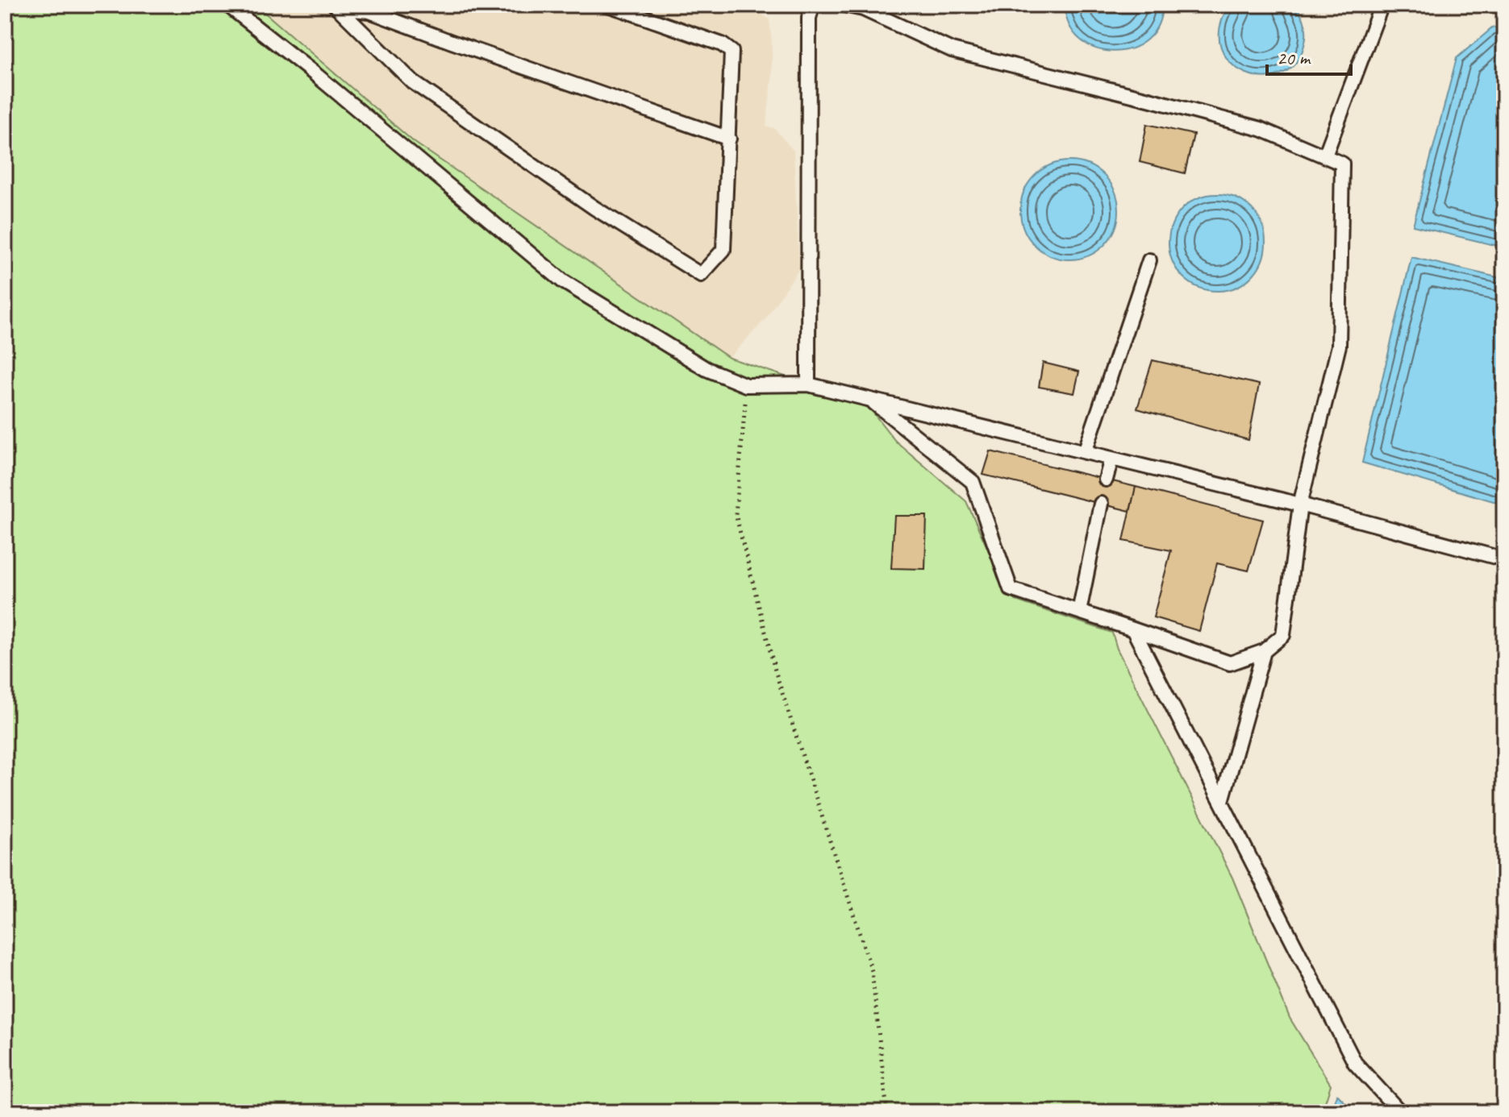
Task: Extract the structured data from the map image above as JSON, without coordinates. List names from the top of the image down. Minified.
{"scale_bar":"20 m"}
